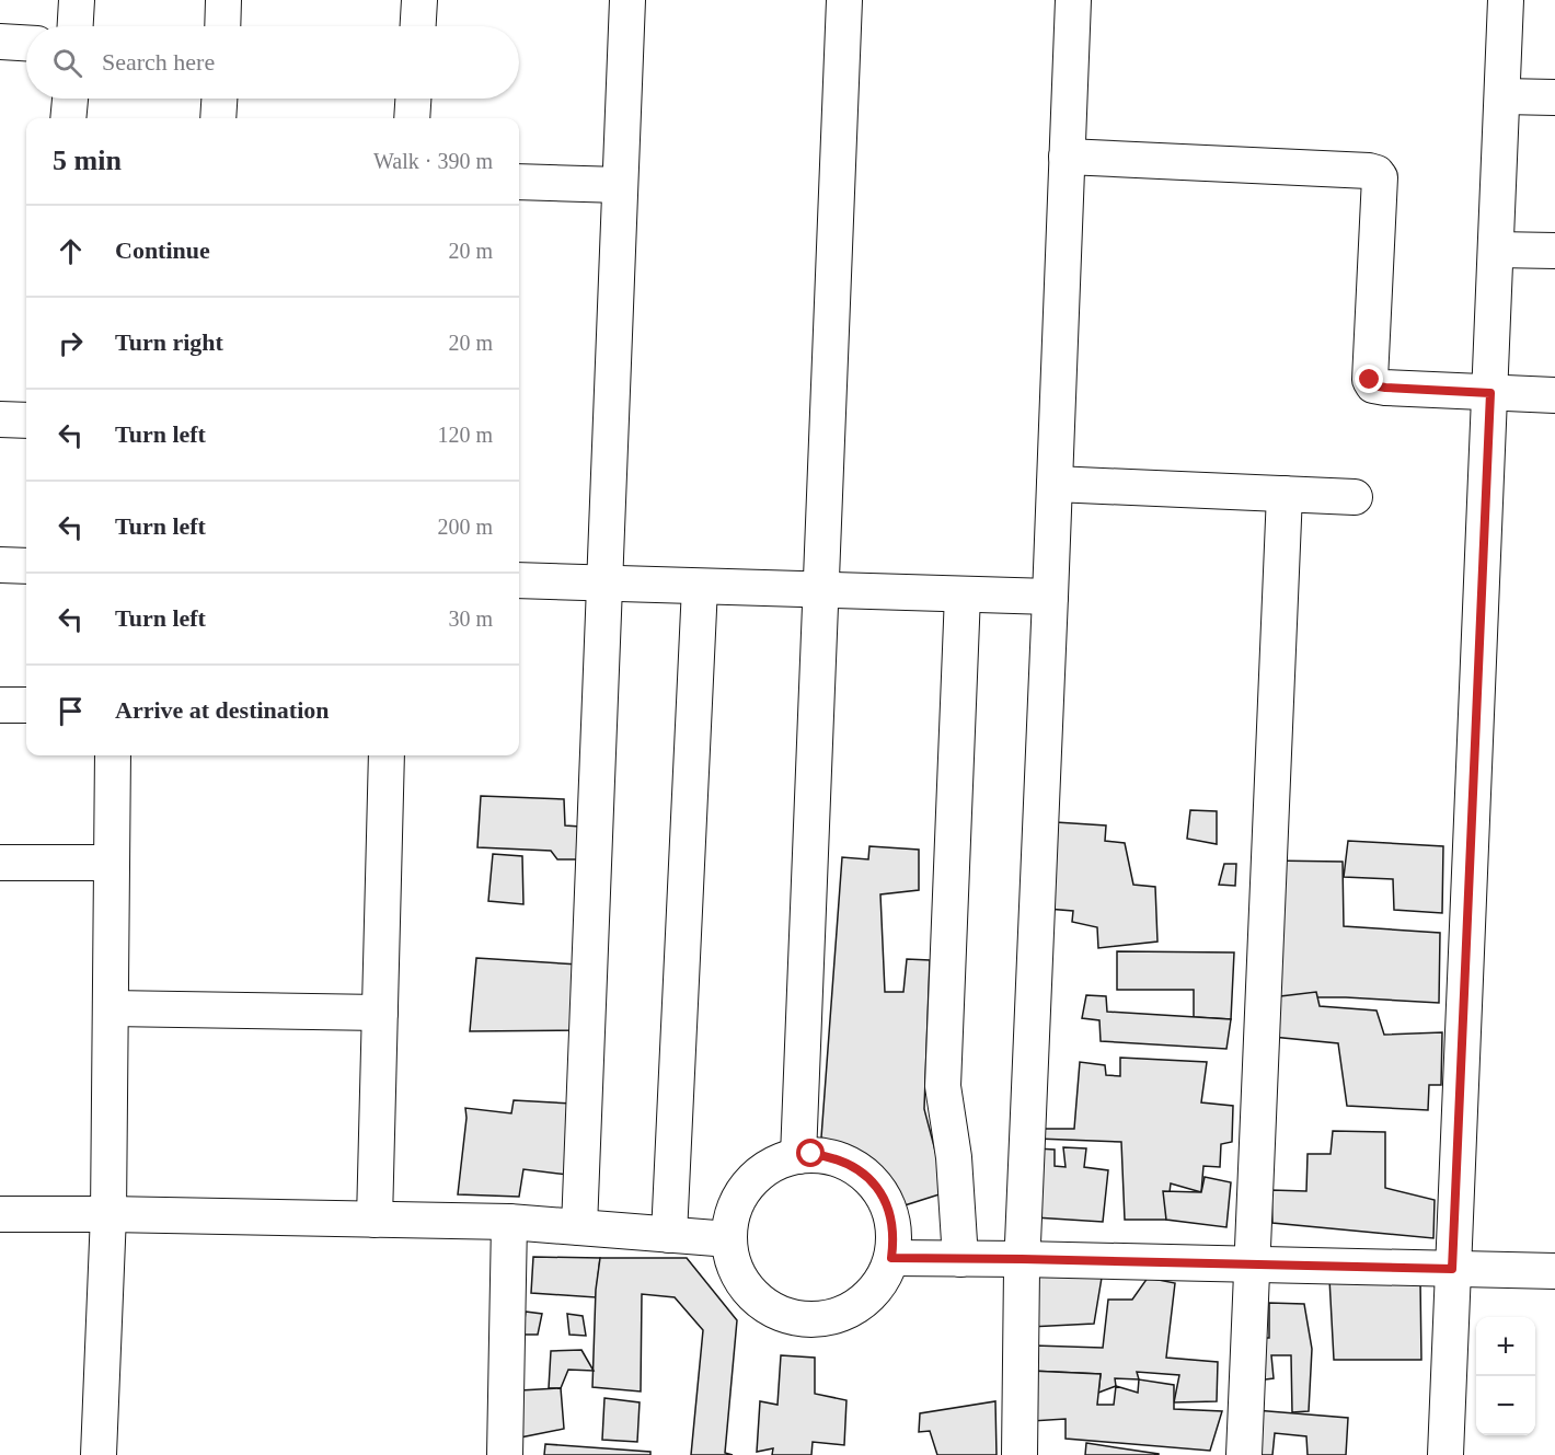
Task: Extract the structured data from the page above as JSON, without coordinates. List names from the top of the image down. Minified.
{"page":{"search":"Search here","heading":["5 min","Walk · 390 m"],"list":[["Continue","20 m"],["Turn right","20 m"],["Turn left","120 m"],["Turn left","200 m"],["Turn left","30 m"],"Arrive at destination"],"map_buttons":["+","−"]}}
